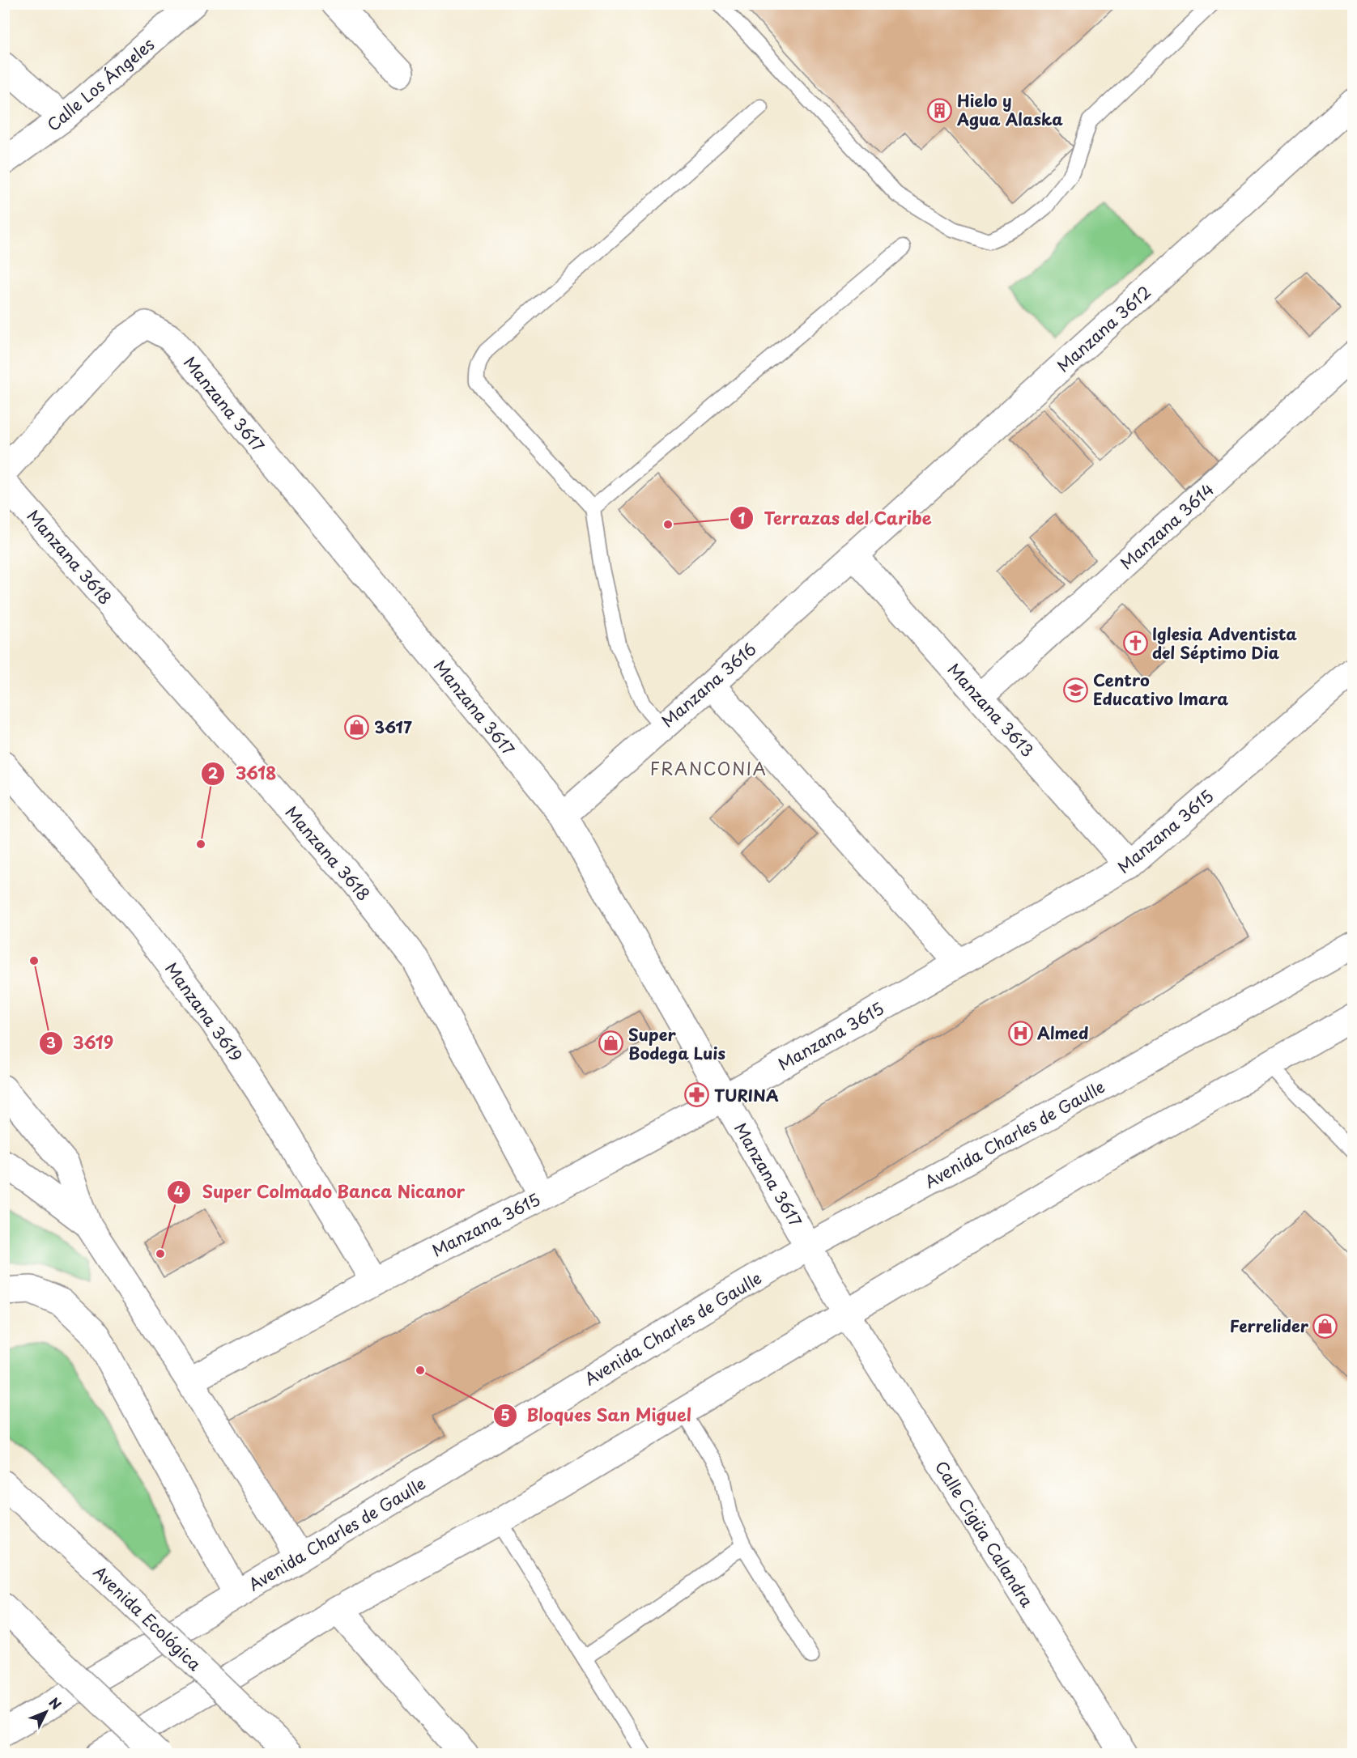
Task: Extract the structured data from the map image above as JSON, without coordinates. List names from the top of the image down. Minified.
{"streets":{"street":["Calle Los Ángeles","Manzana 3612","Manzana 3617","Manzana 3614","Manzana 3618","Manzana 3616","Manzana 3613","Manzana 3615","Manzana 3619","Avenida Charles de Gaulle","Calle Cigüa Calandra","Avenida Ecológica"]},"crossings":[["Manzana 3612","Manzana 3616"],["Manzana 3612","Manzana 3613"],["Manzana 3617","Manzana 3616"],["Manzana 3617","Manzana 3615"],["Manzana 3617","Avenida Charles de Gaulle"],["Manzana 3617","Calle Cigüa Calandra"],["Manzana 3614","Manzana 3613"],["Manzana 3618","Manzana 3615"],["Manzana 3616","Manzana 3613"],["Manzana 3613","Manzana 3615"],["Manzana 3615","Manzana 3619"]],"districts":["FRANCONIA"],"places":{"building":["Hielo y Agua Alaska"],"other":["Terrazas del Caribe","3618","3619","Super Colmado Banca Nicanor","Bloques San Miguel"],"church":["Iglesia Adventista del Séptimo Dia"],"school or university":["Centro Educativo Imara"],"shop":["3617","Super Bodega Luis","Ferrelider"],"hospital":["Almed"],"pharmacy":["TURINA"]},"north":"top right"}
